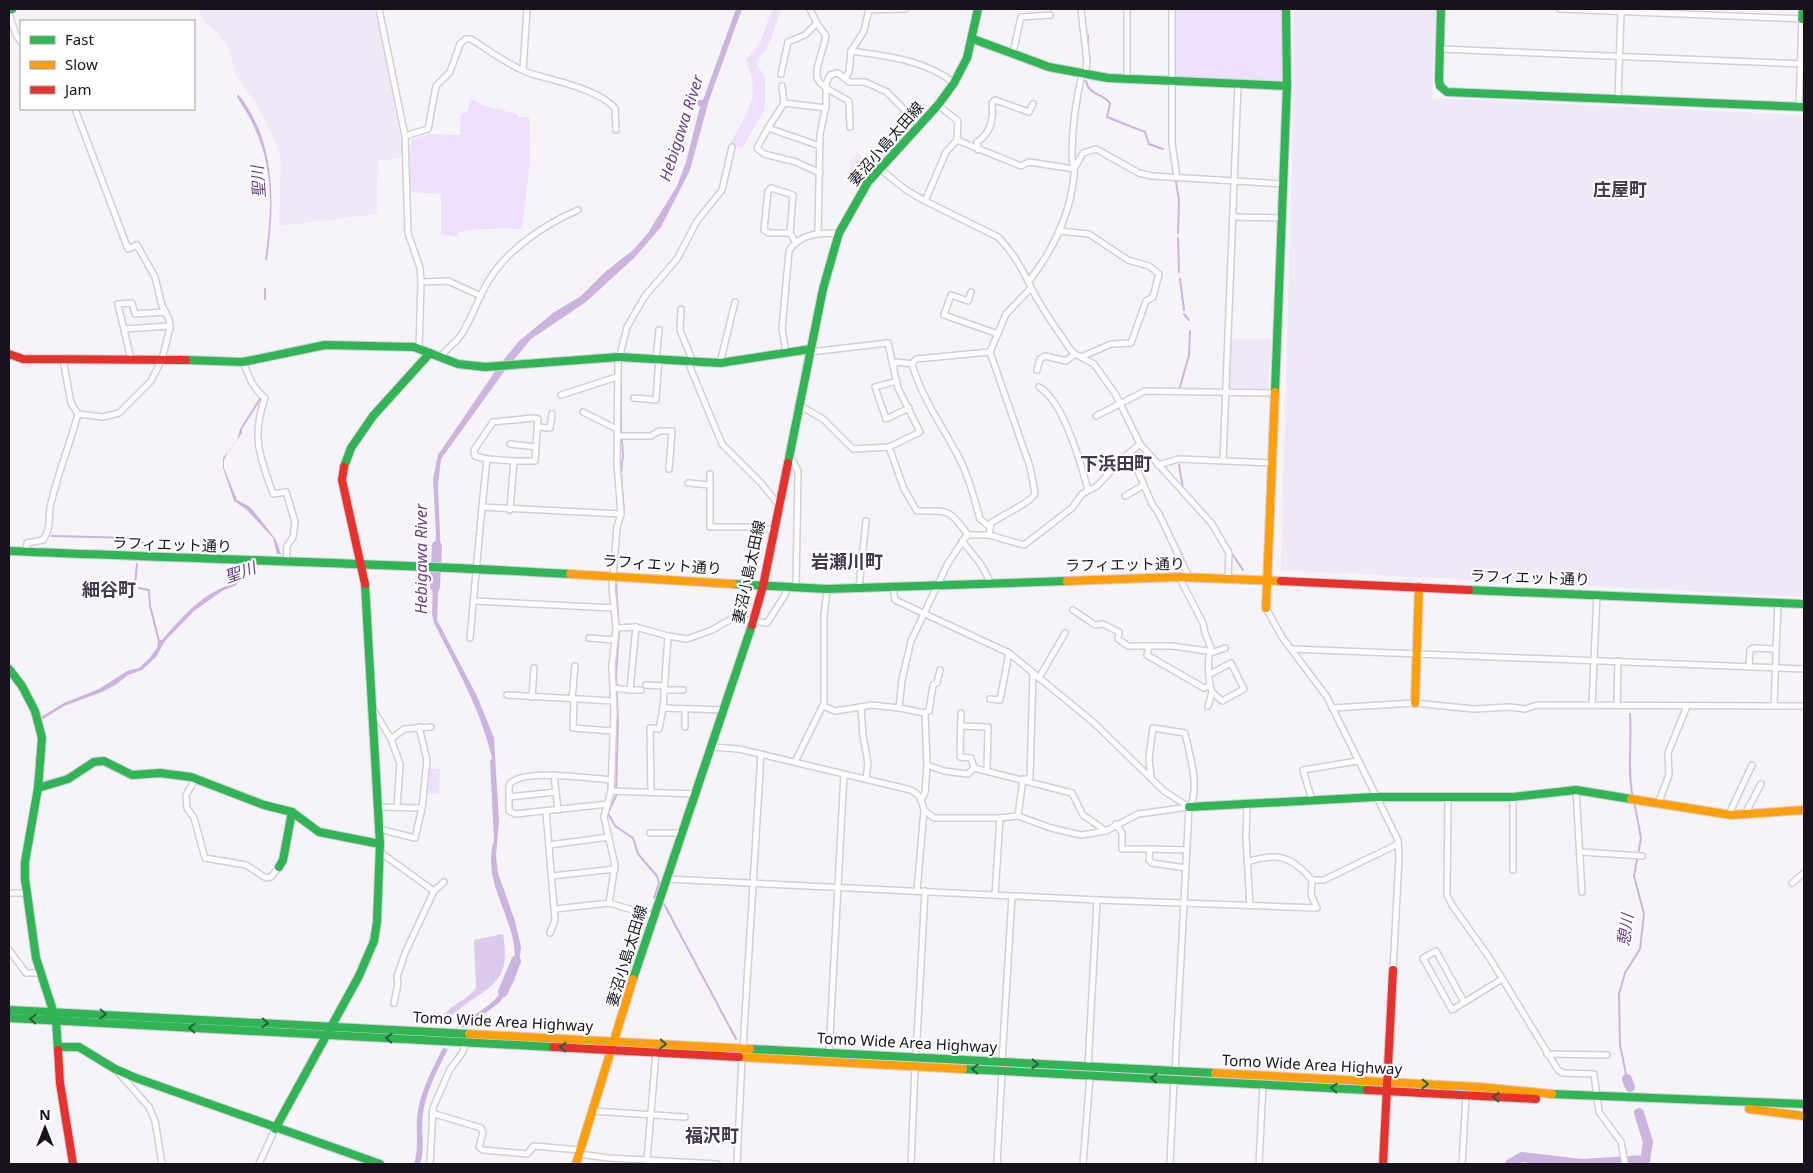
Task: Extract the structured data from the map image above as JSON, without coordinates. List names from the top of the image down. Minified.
{"streets":{"main road":["妻沼小島太田線","ラフィエット通り","Tomo Wide Area Highway"]},"crossings":[["妻沼小島太田線","ラフィエット通り"],["妻沼小島太田線","Tomo Wide Area Highway"]],"districts":["庄屋町","下浜田町","岩瀬川町","細谷町","福沢町"],"water":["Hebigawa River","聖川","憩川"],"legend":["Fast","Slow","Jam"],"north":"top"}
